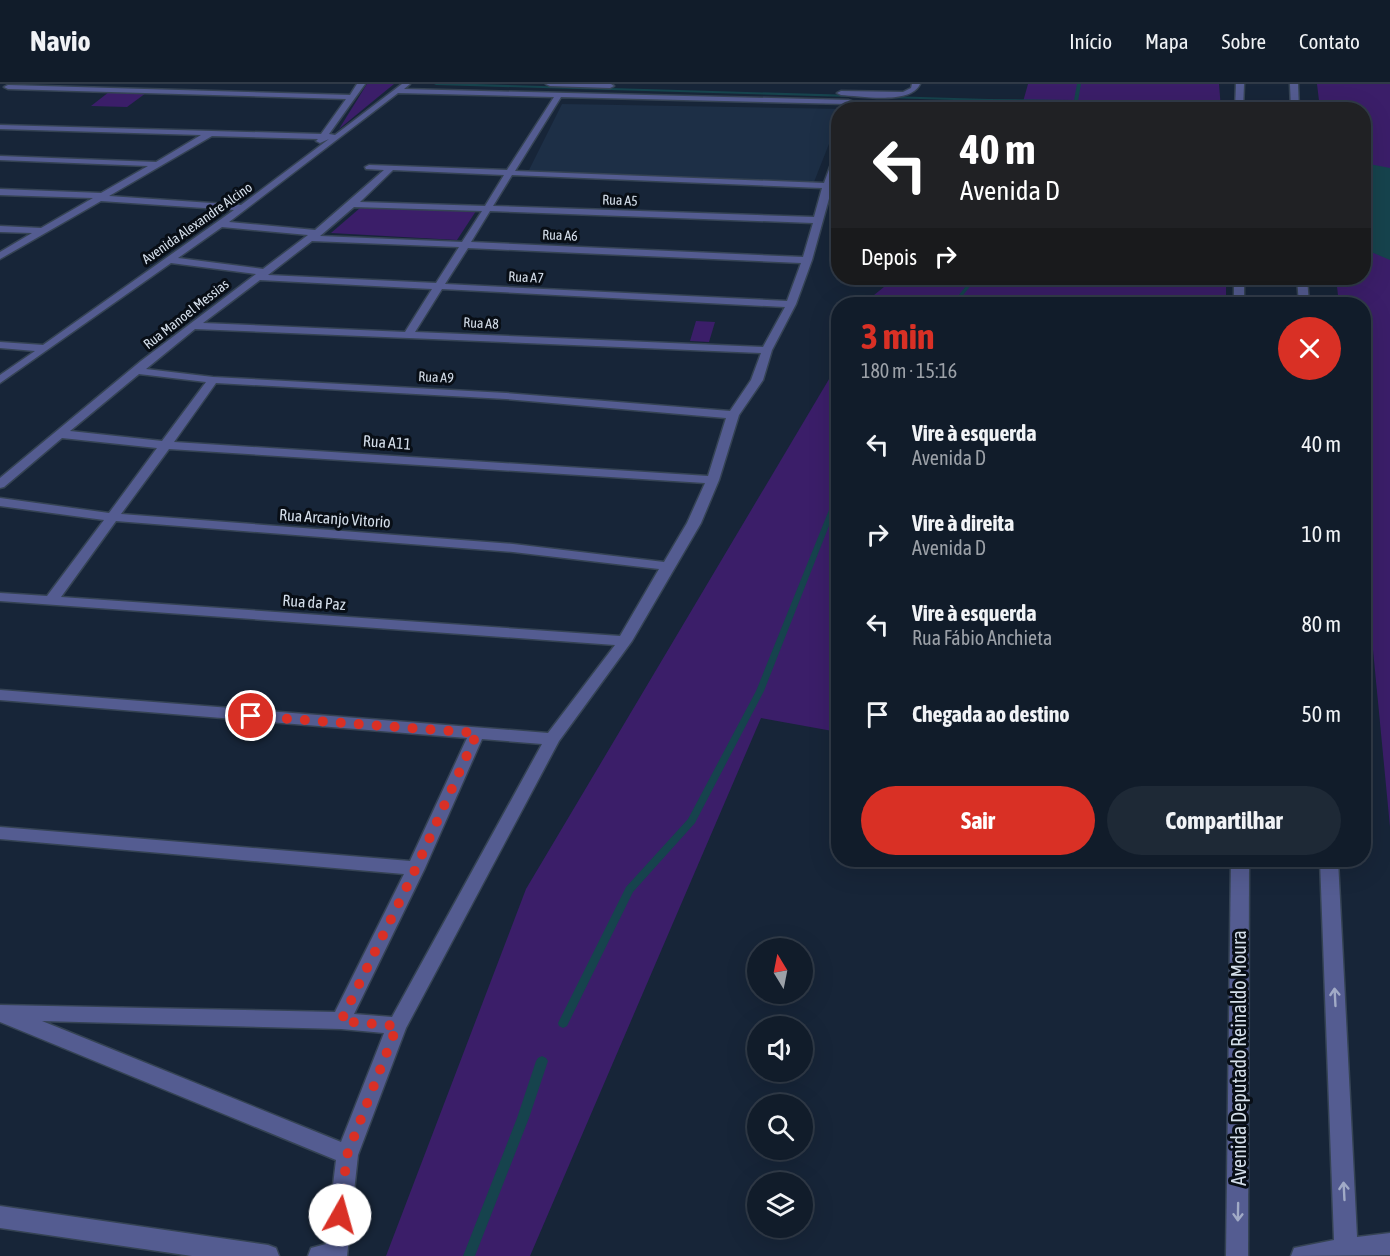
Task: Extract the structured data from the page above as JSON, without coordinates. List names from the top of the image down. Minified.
{"streets":{"street":["Rua A5","Avenida Alexandre Alcino","Rua A6","Rua A7","Rua Manoel Messias","Rua A8","Rua A9","Rua A11","Rua Arcanjo Vitorio","Rua da Paz","Avenida Deputado Reinaldo Moura"]},"crossings":[["Rua A5","Rua Manoel Messias"],["Avenida Alexandre Alcino","Rua A6"],["Avenida Alexandre Alcino","Rua A7"],["Rua A6","Rua Manoel Messias"],["Rua A7","Rua Manoel Messias"],["Rua Manoel Messias","Rua A8"],["Rua Manoel Messias","Rua A9"],["Rua Manoel Messias","Rua A11"]],"north":"top","page":{"header":"Navio","nav":["Início","Mapa","Sobre","Contato"],"turn":["40 m","Avenida D"],"then":"Depois","heading":["3 min","180 m · 15:16"],"list":[{"name":"Vire à esquerda","note":"Avenida D","value":"40 m"},{"name":"Vire à direita","note":"Avenida D","value":"10 m"},{"name":"Vire à esquerda","note":"Rua Fábio Anchieta","value":"80 m"},{"name":"Chegada ao destino","value":"50 m"}],"buttons":["Sair","Compartilhar"]}}
